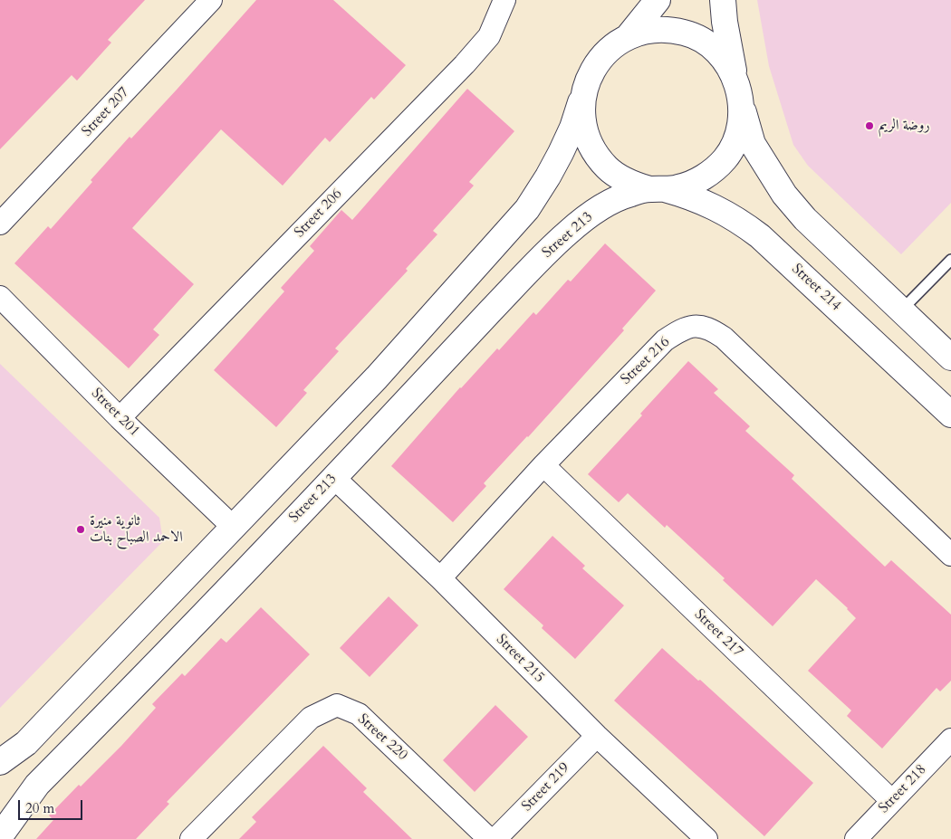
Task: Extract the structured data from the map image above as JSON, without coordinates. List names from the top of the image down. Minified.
{"streets":{"street":["Street 207","Street 206","Street 213","Street 214","Street 216","Street 201","Street 217","Street 215","Street 220","Street 219","Street 218"]},"crossings":[["Street 206","Street 201"],["Street 213","Street 214"],["Street 213","Street 215"],["Street 216","Street 217"],["Street 216","Street 215"],["Street 217","Street 218"],["Street 215","Street 219"]],"places":["روضة الريم","ثانوية منيرة الاحمد الصباح بنات"],"scale_bar":"20 m"}
